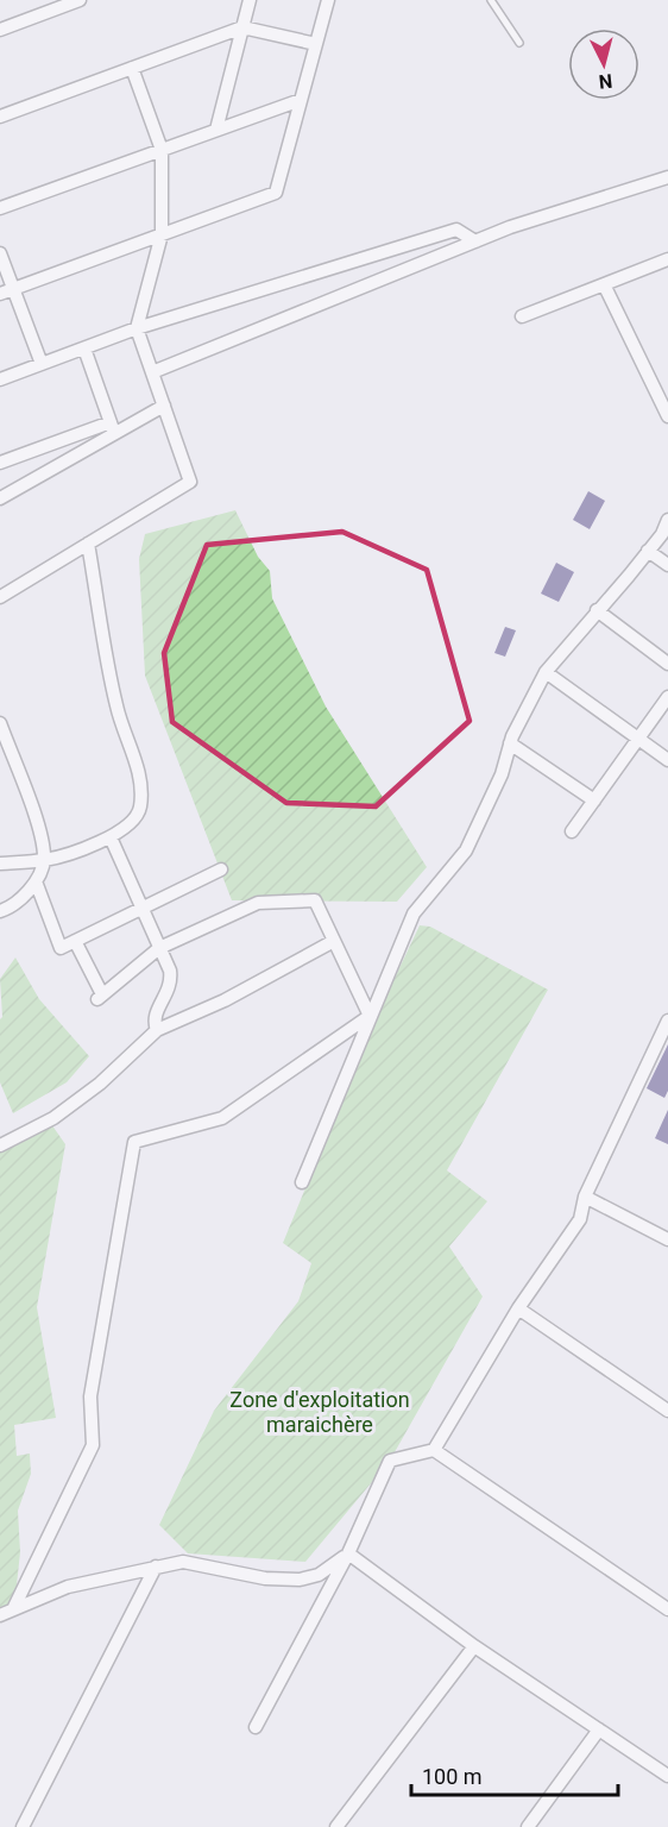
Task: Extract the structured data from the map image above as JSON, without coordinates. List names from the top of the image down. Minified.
{"parks":["Zone d'exploitation maraichère"],"scale_bar":"100 m","north":"bottom"}
